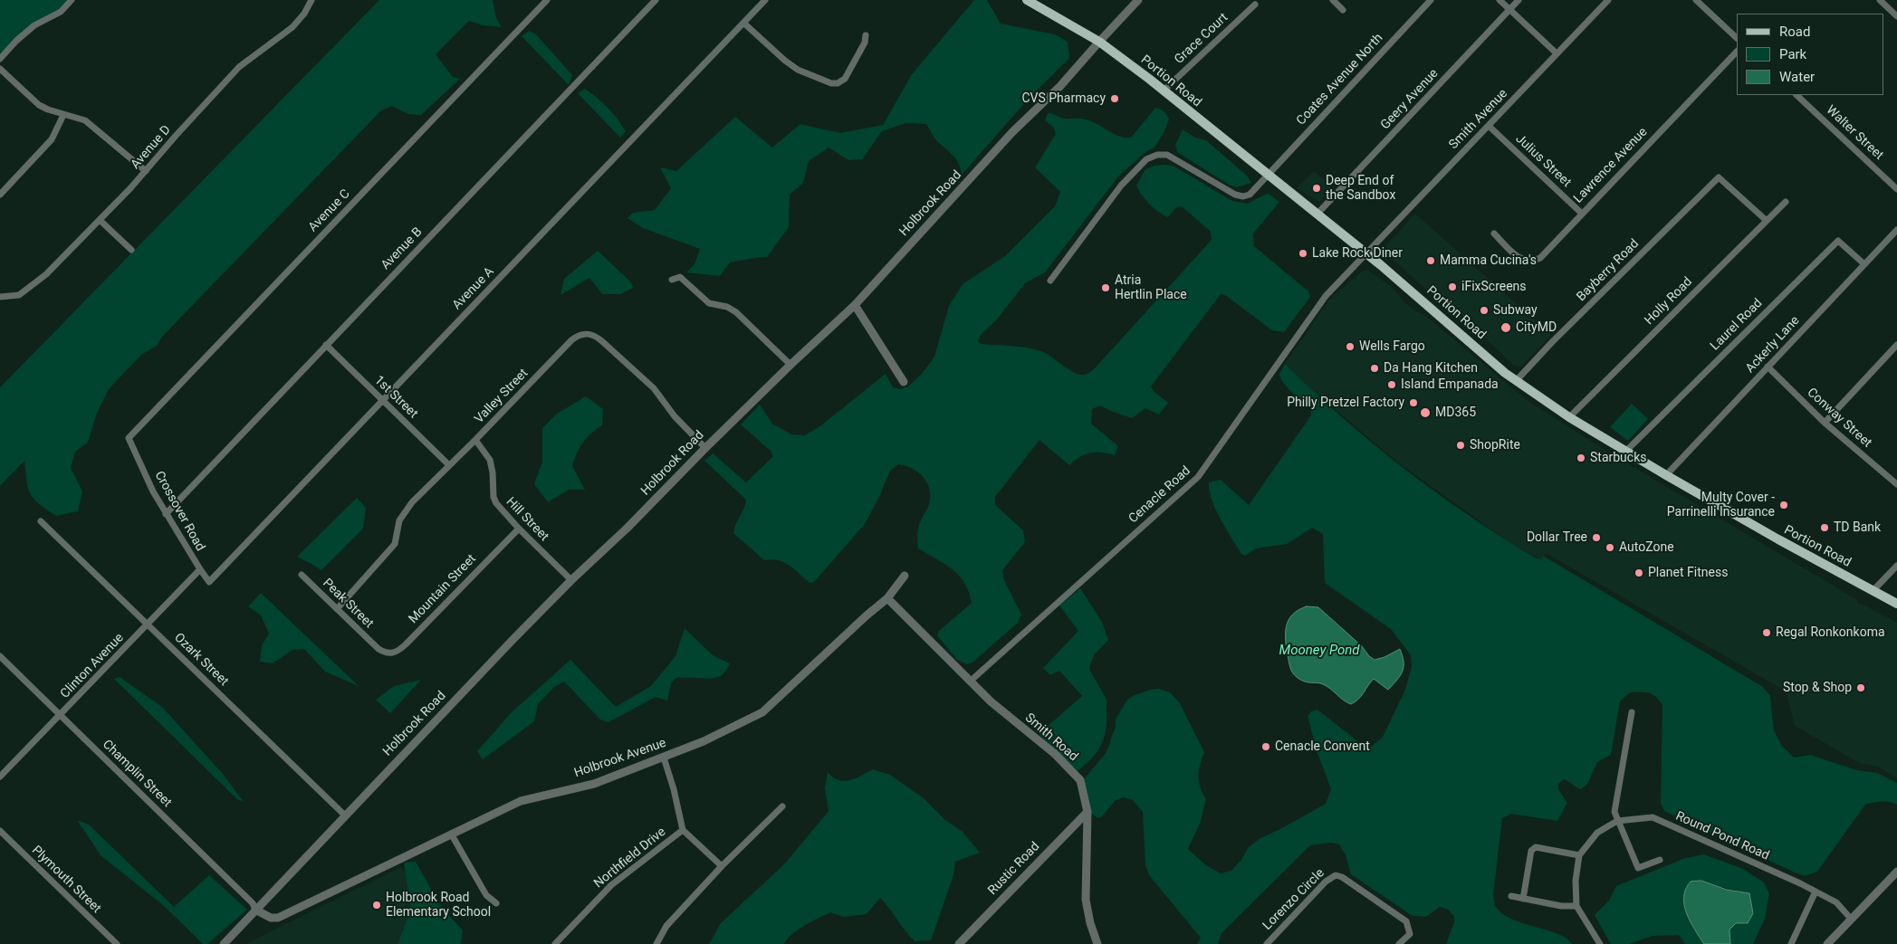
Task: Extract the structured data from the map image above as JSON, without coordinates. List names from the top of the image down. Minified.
{"streets":{"main road":["Portion Road"],"street":["Grace Court","Coates Avenue North","Geery Avenue","Smith Avenue","Walter Street","Avenue D","Julius Street","Lawrence Avenue","Holbrook Road","Avenue C","Avenue B","Bayberry Road","Avenue A","Holly Road","Laurel Road","Ackerly Lane","Valley Street","1st Street","Conway Street","Cenacle Road","Crossover Road","Hill Street","Mountain Street","Peak Street","Ozark Street","Clinton Avenue","Smith Road","Holbrook Avenue","Champlin Street","Round Pond Road","Northfield Drive","Rustic Road","Plymouth Street","Lorenzo Circle"]},"crossings":[["Grace Court","Portion Road"],["Coates Avenue North","Portion Road"],["Portion Road","Geery Avenue"],["Portion Road","Smith Avenue"],["Portion Road","Holbrook Road"],["Portion Road","Bayberry Road"],["Portion Road","Holly Road"],["Portion Road","Laurel Road"],["Portion Road","Ackerly Lane"],["Portion Road","Cenacle Road"],["Smith Avenue","Julius Street"],["Smith Avenue","Cenacle Road"],["Julius Street","Lawrence Avenue"],["Holbrook Road","Valley Street"],["Holbrook Road","Hill Street"],["Holbrook Road","Ozark Street"],["Holbrook Road","Holbrook Avenue"],["Holbrook Road","Champlin Street"],["Avenue C","Crossover Road"],["Avenue B","1st Street"],["Avenue B","Crossover Road"],["Bayberry Road","Holly Road"],["Avenue A","1st Street"],["Avenue A","Crossover Road"],["Avenue A","Clinton Avenue"],["Laurel Road","Ackerly Lane"],["Ackerly Lane","Conway Street"],["Valley Street","1st Street"],["Valley Street","Hill Street"],["Valley Street","Peak Street"],["Cenacle Road","Smith Road"],["Crossover Road","Clinton Avenue"],["Hill Street","Mountain Street"],["Mountain Street","Peak Street"],["Ozark Street","Clinton Avenue"],["Clinton Avenue","Champlin Street"],["Smith Road","Holbrook Avenue"],["Smith Road","Rustic Road"],["Holbrook Avenue","Champlin Street"]],"water":["Mooney Pond"],"places":["CVS Pharmacy","Deep End of the Sandbox","Lake Rock Diner","Mamma Cucina's","iFixScreens","Atria Hertlin Place","Subway","CityMD","Wells Fargo","Da Hang Kitchen","Island Empanada","Philly Pretzel Factory","MD365","ShopRite","Starbucks","Multy Cover - Parrinelli Insurance","TD Bank","Dollar Tree","AutoZone","Planet Fitness","Regal Ronkonkoma","Stop & Shop","Cenacle Convent","Holbrook Road Elementary School"],"legend":["Road","Park","Water"]}
